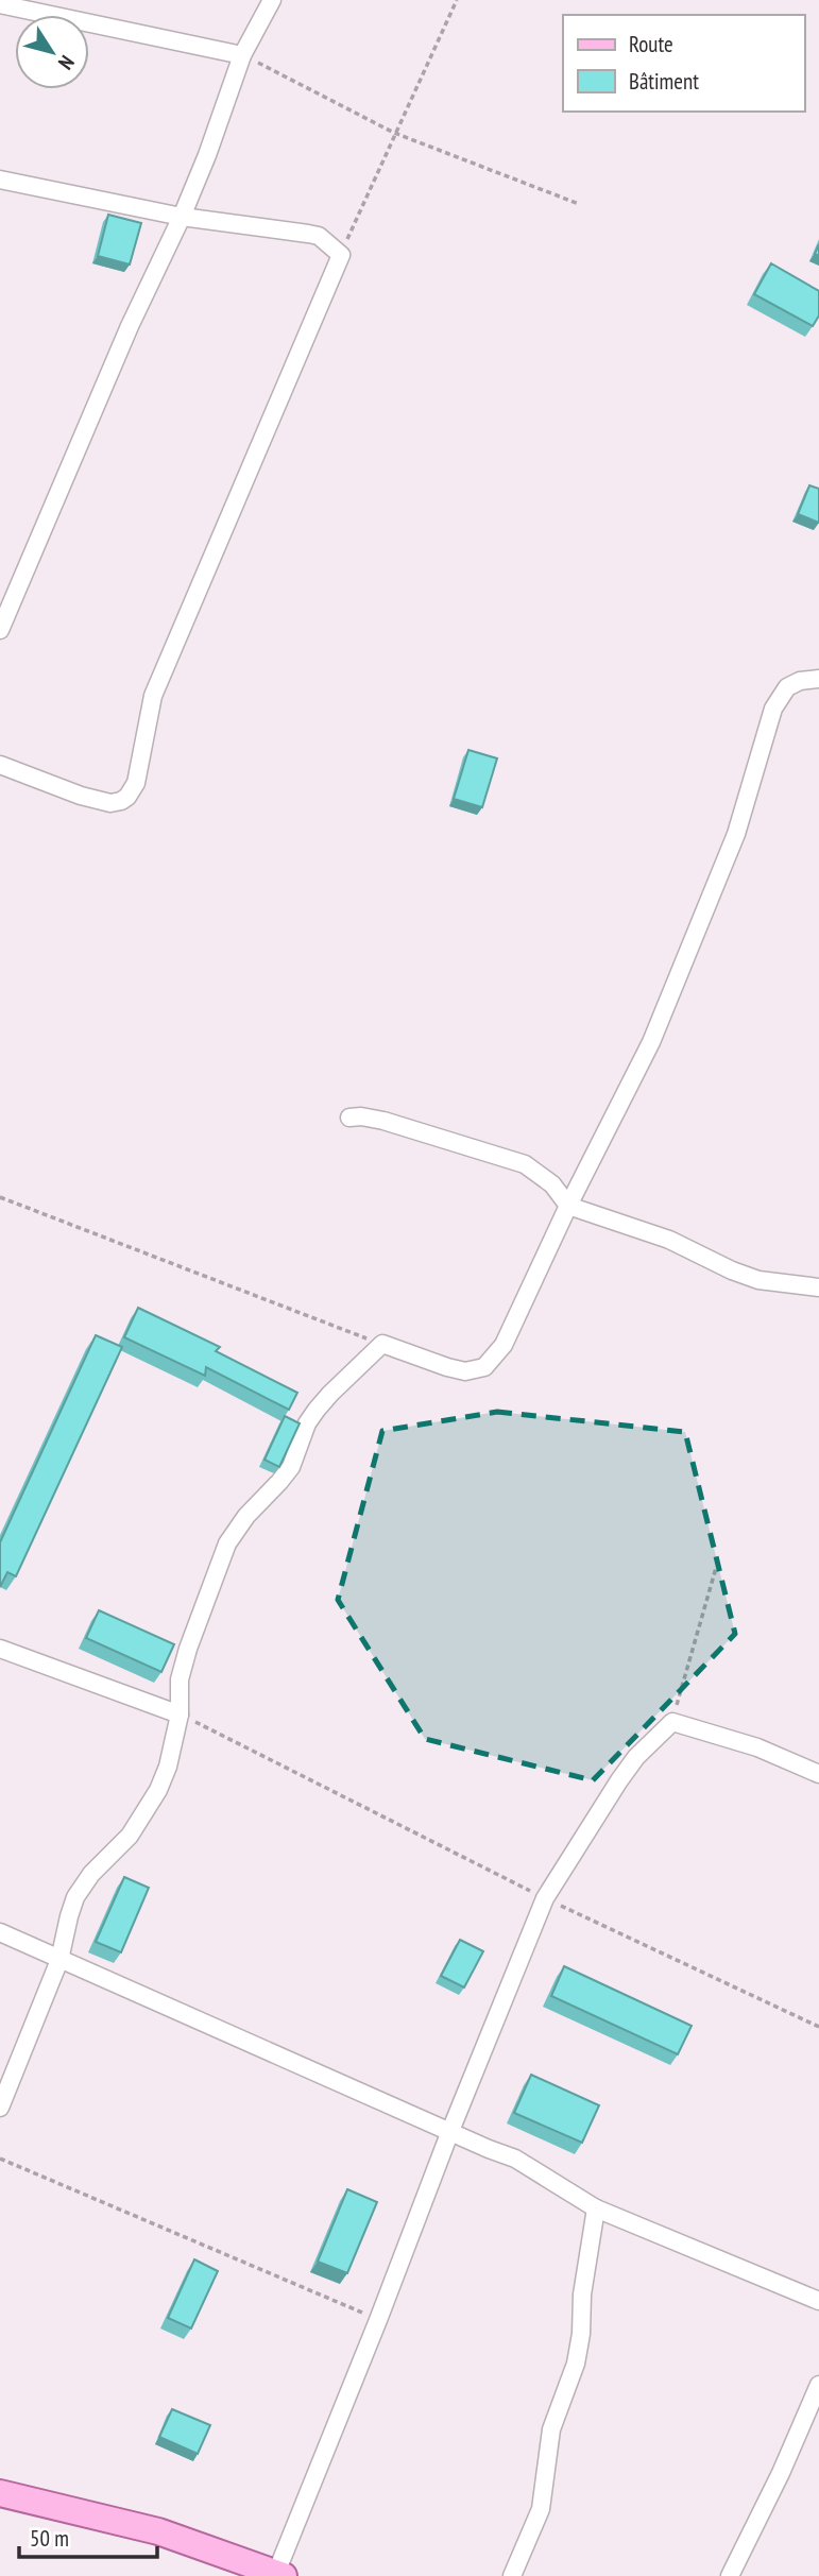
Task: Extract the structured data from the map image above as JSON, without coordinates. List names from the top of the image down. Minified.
{"legend":["Route","Bâtiment"],"scale_bar":"50 m","north":"bottom right"}
